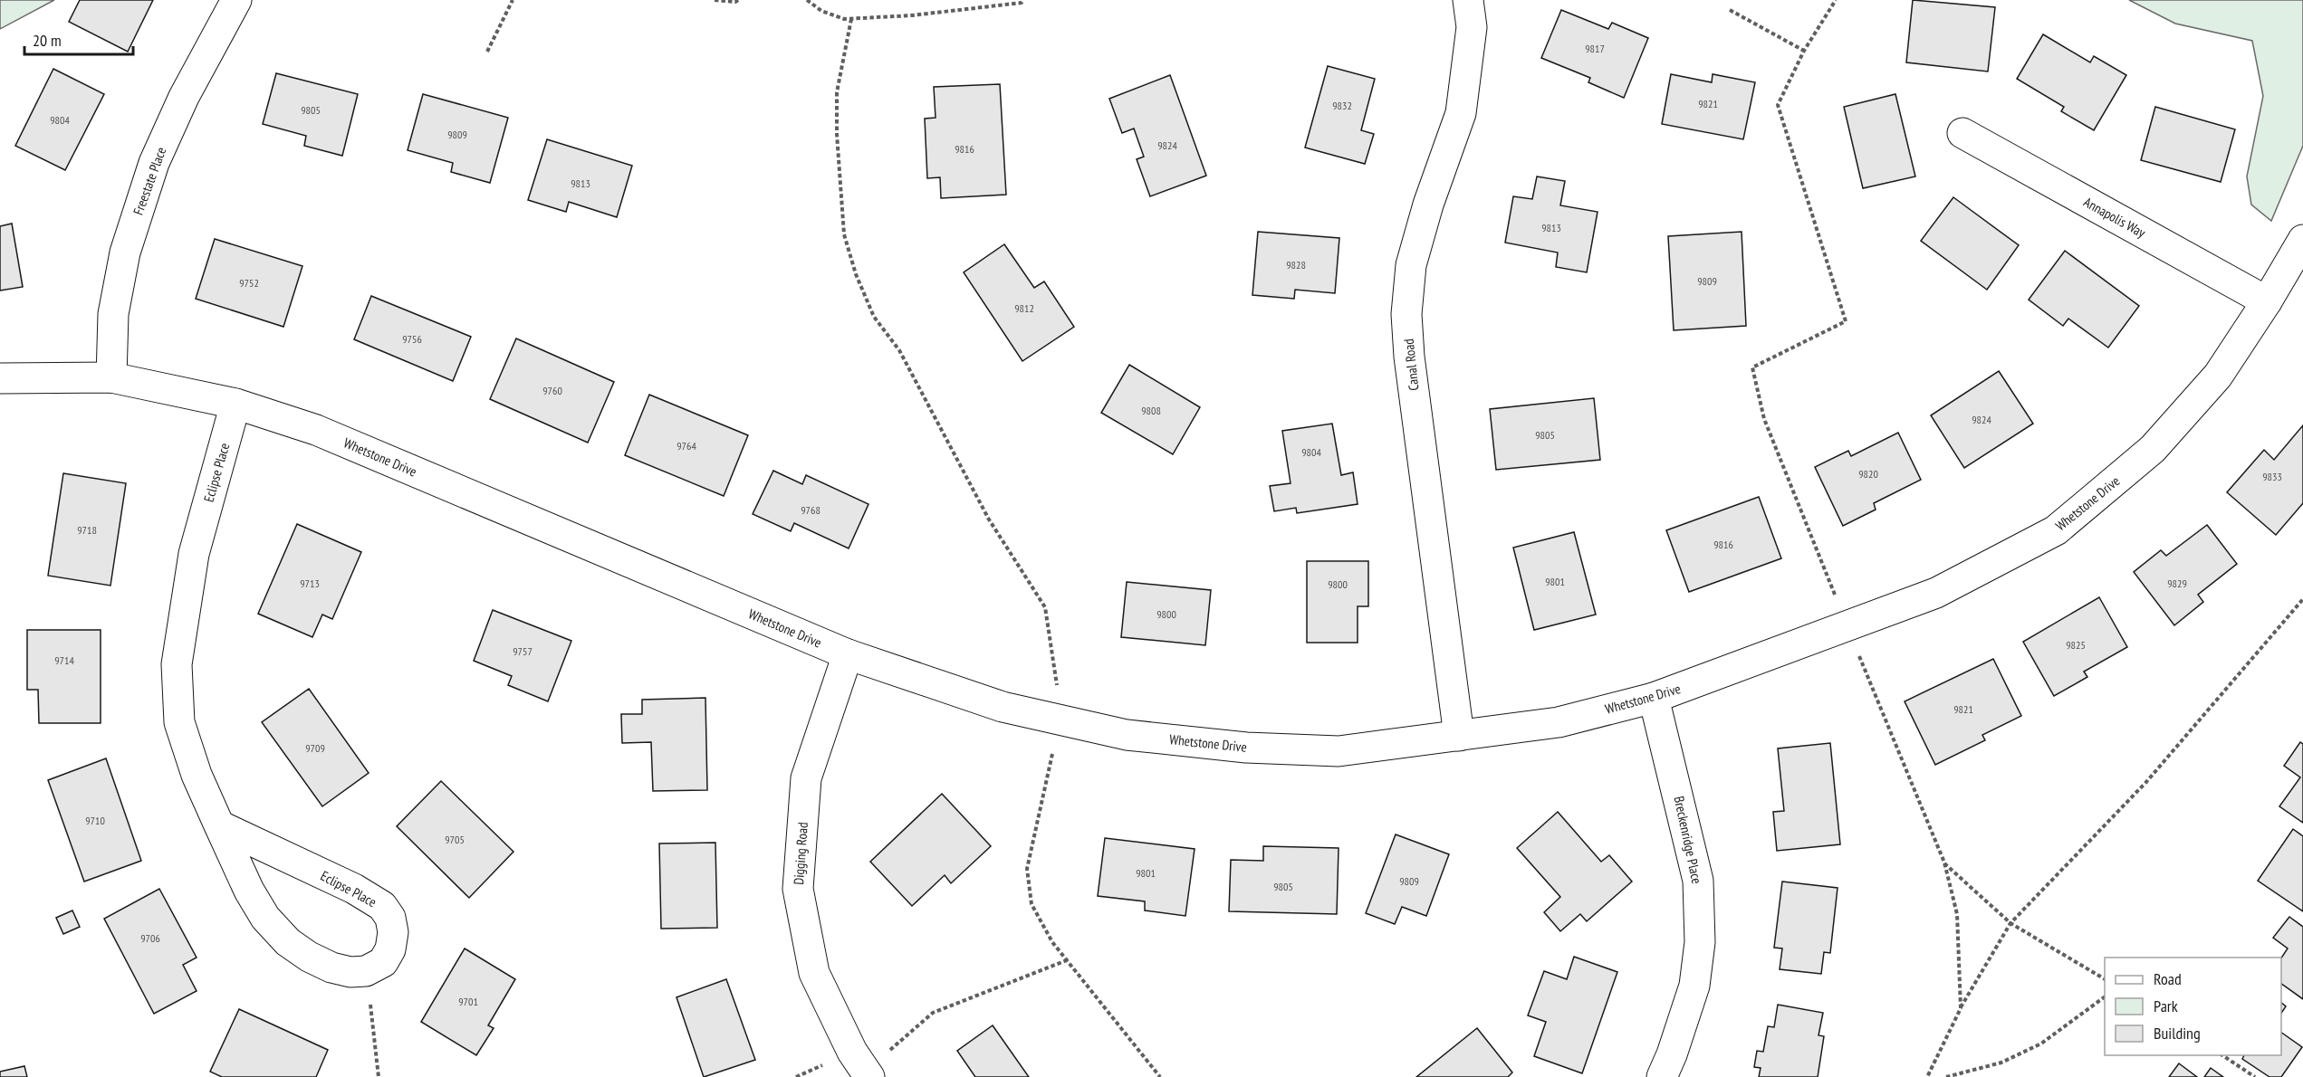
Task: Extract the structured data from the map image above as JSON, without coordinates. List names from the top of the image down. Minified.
{"streets":{"street":["Freestate Place","Annapolis Way","Canal Road","Whetstone Drive","Eclipse Place","Breckenridge Place","Digging Road"]},"crossings":[["Freestate Place","Whetstone Drive"],["Annapolis Way","Whetstone Drive"],["Canal Road","Whetstone Drive"],["Whetstone Drive","Eclipse Place"],["Whetstone Drive","Breckenridge Place"],["Whetstone Drive","Digging Road"]],"house_numbers":["9817","9821","9832","9805","9804","9809","9824","9816","9813","9813","9828","9809","9752","9812","9756","9760","9808","9824","9805","9764","9804","9820","9833","9768","9718","9816","9801","9713","9829","9800","9800","9825","9757","9714","9821","9709","9710","9705","9801","9809","9805","9706","9701"],"legend":["Road","Park","Building"],"scale_bar":"20 m"}
